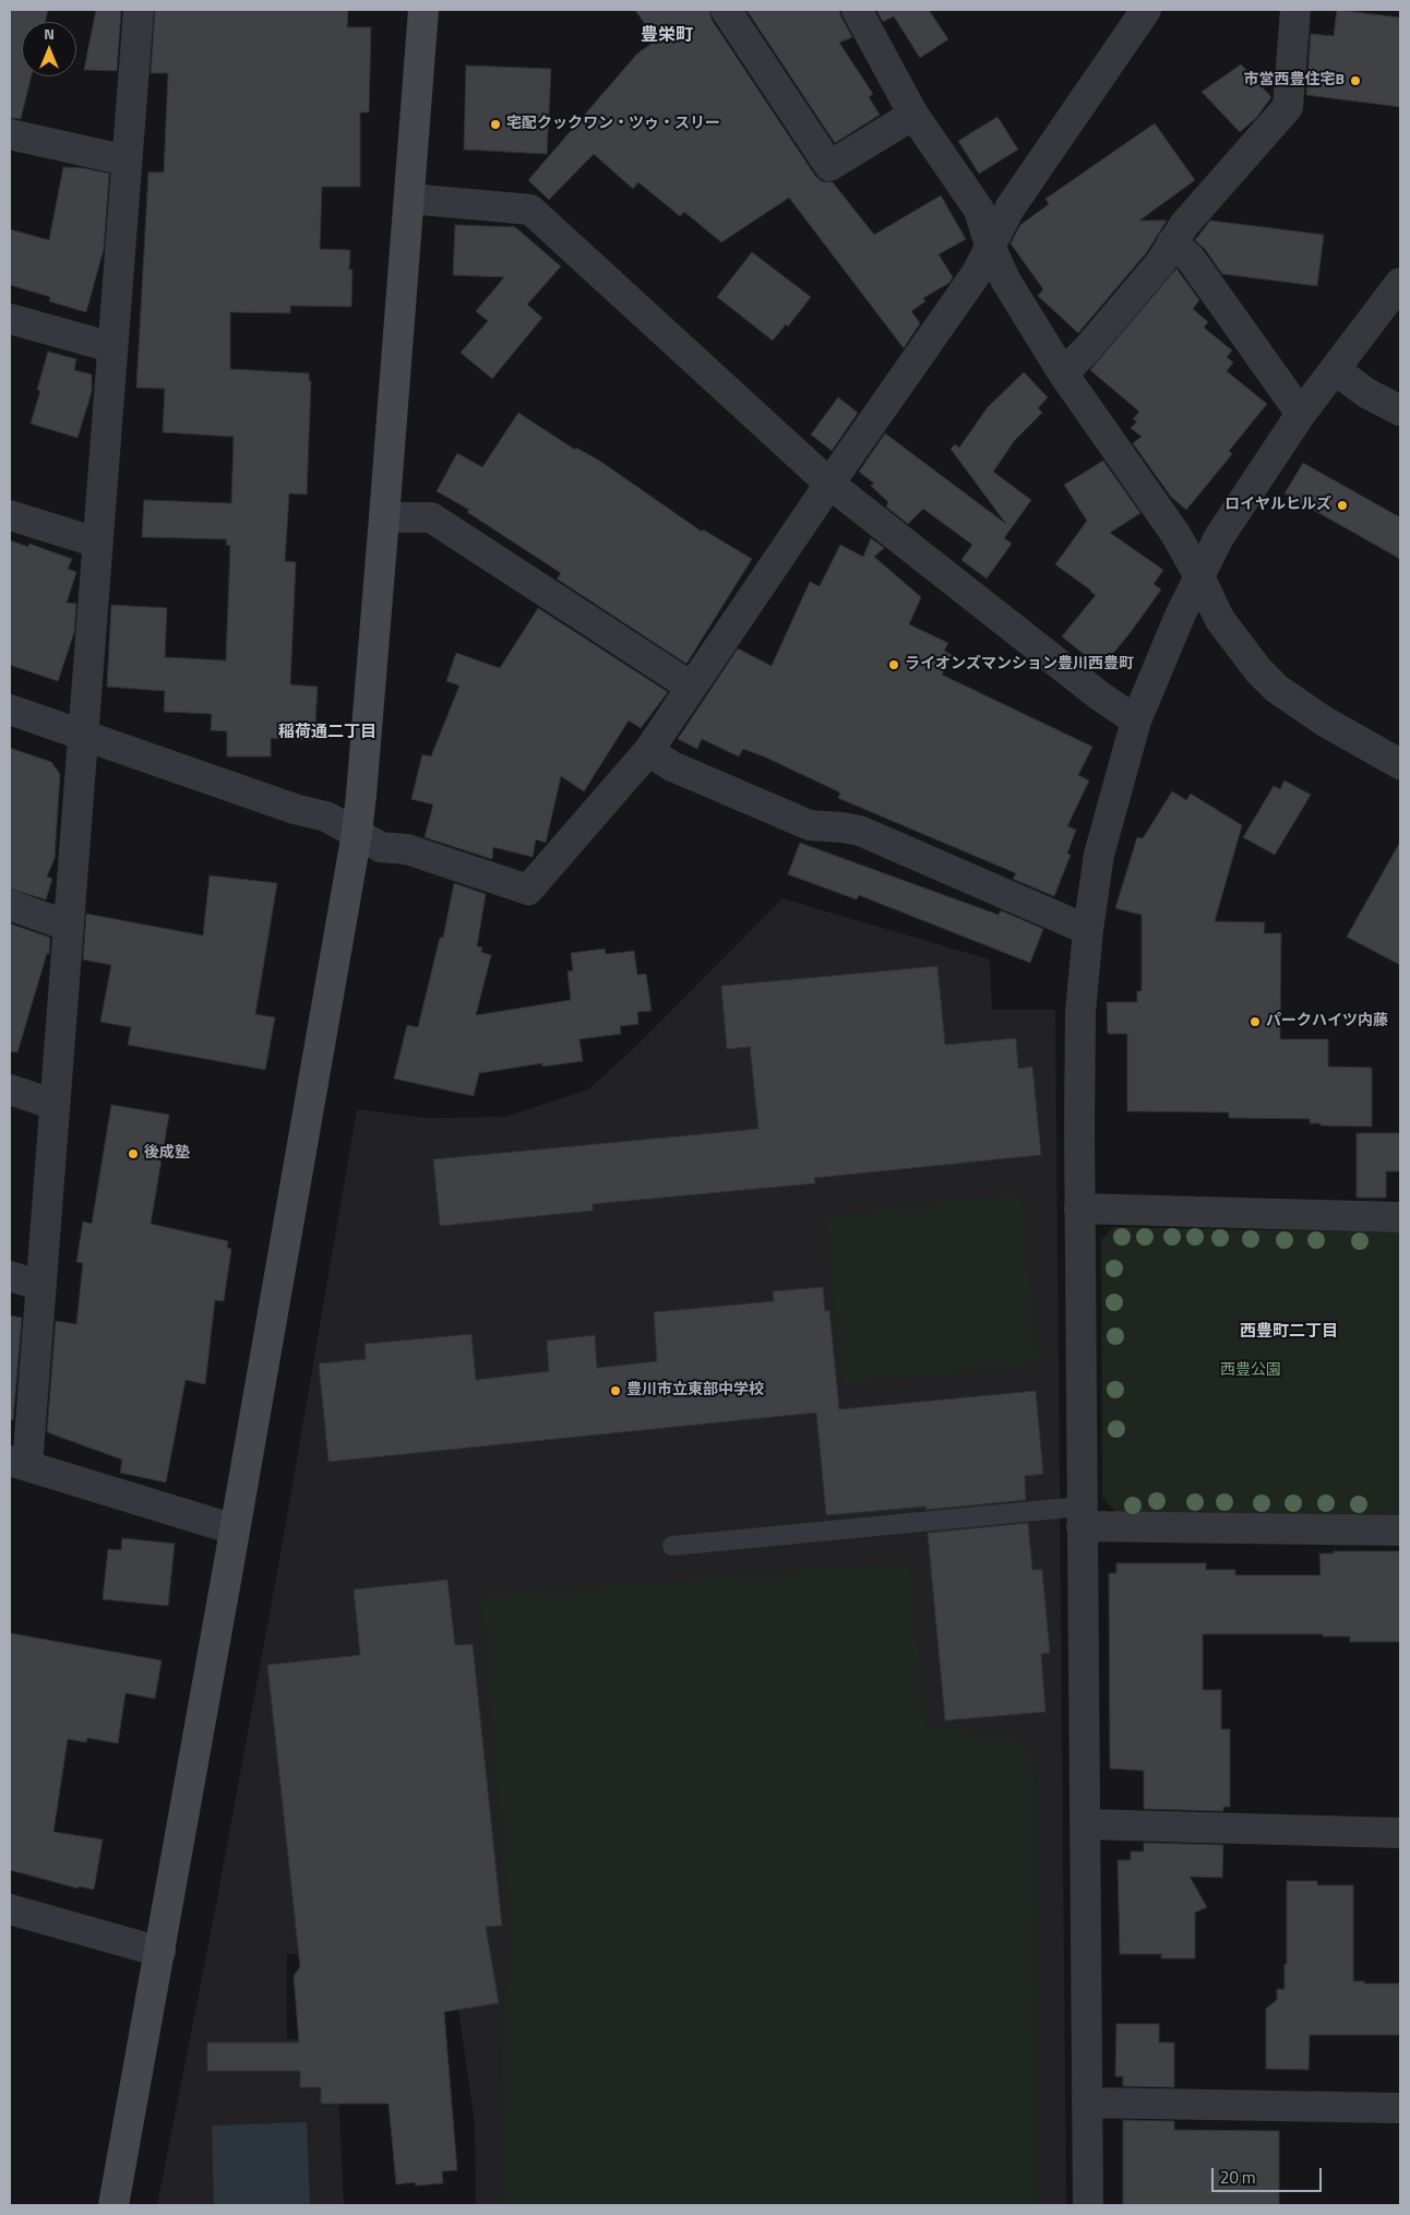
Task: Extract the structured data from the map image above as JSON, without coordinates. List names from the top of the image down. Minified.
{"districts":["豊栄町","稲荷通二丁目","西豊町二丁目"],"parks":["西豊公園"],"places":["市営西豊住宅B","宅配クックワン・ツゥ・スリー","ロイヤルヒルズ","ライオンズマンション豊川西豊町","パークハイツ内藤","後成塾","豊川市立東部中学校"],"scale_bar":"20 m","north":"top"}
